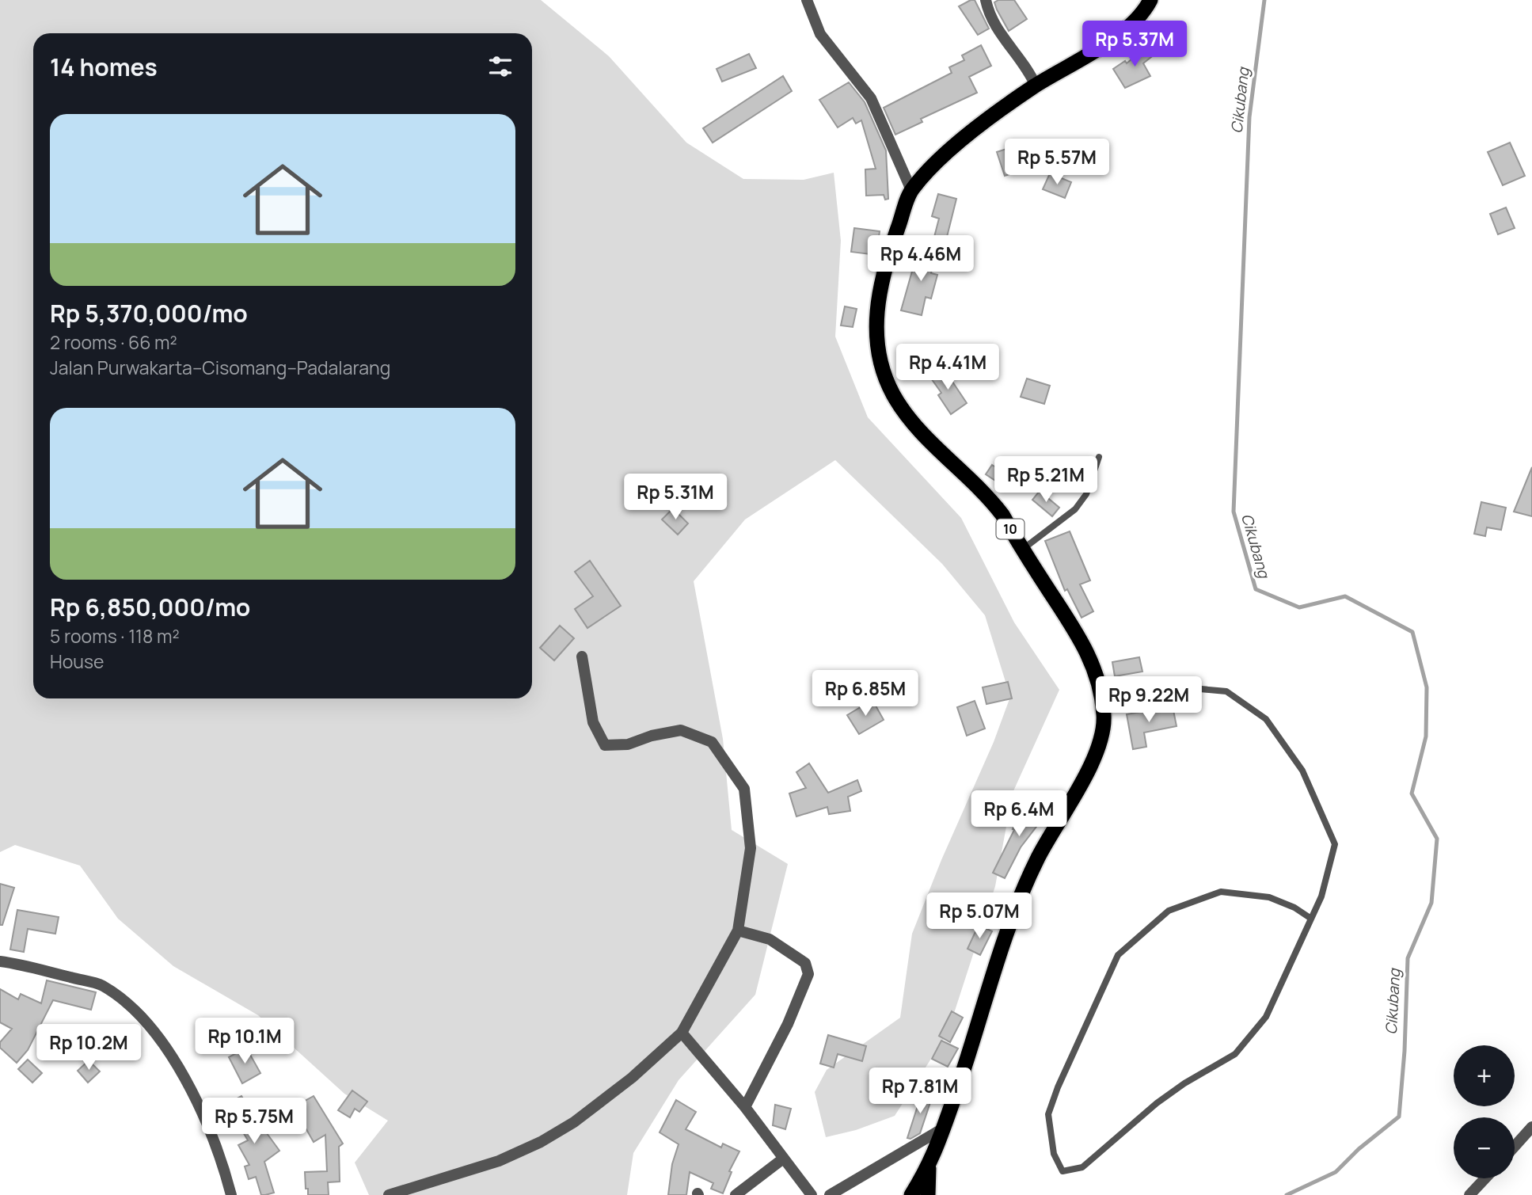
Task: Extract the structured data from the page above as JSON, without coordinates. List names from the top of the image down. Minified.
{"streets":{"highway":["10"]},"water":["Cikubang"],"page":{"price":["Rp 5.37M","Rp 5.57M","Rp 4.46M","Rp 4.41M","Rp 5.21M","Rp 5.31M","Rp 6.85M","Rp 9.22M","Rp 6.4M","Rp 5.07M","Rp 10.1M","Rp 10.2M","Rp 7.81M","Rp 5.75M"],"heading":"14 homes","list":[{"name":"Rp 5,370,000/mo","note":"2 rooms · 66 m² · Jalan Purwakarta–Cisomang–Padalarang"},{"name":"Rp 6,850,000/mo","note":"5 rooms · 118 m² · House"}],"map_buttons":["+","−"]}}
